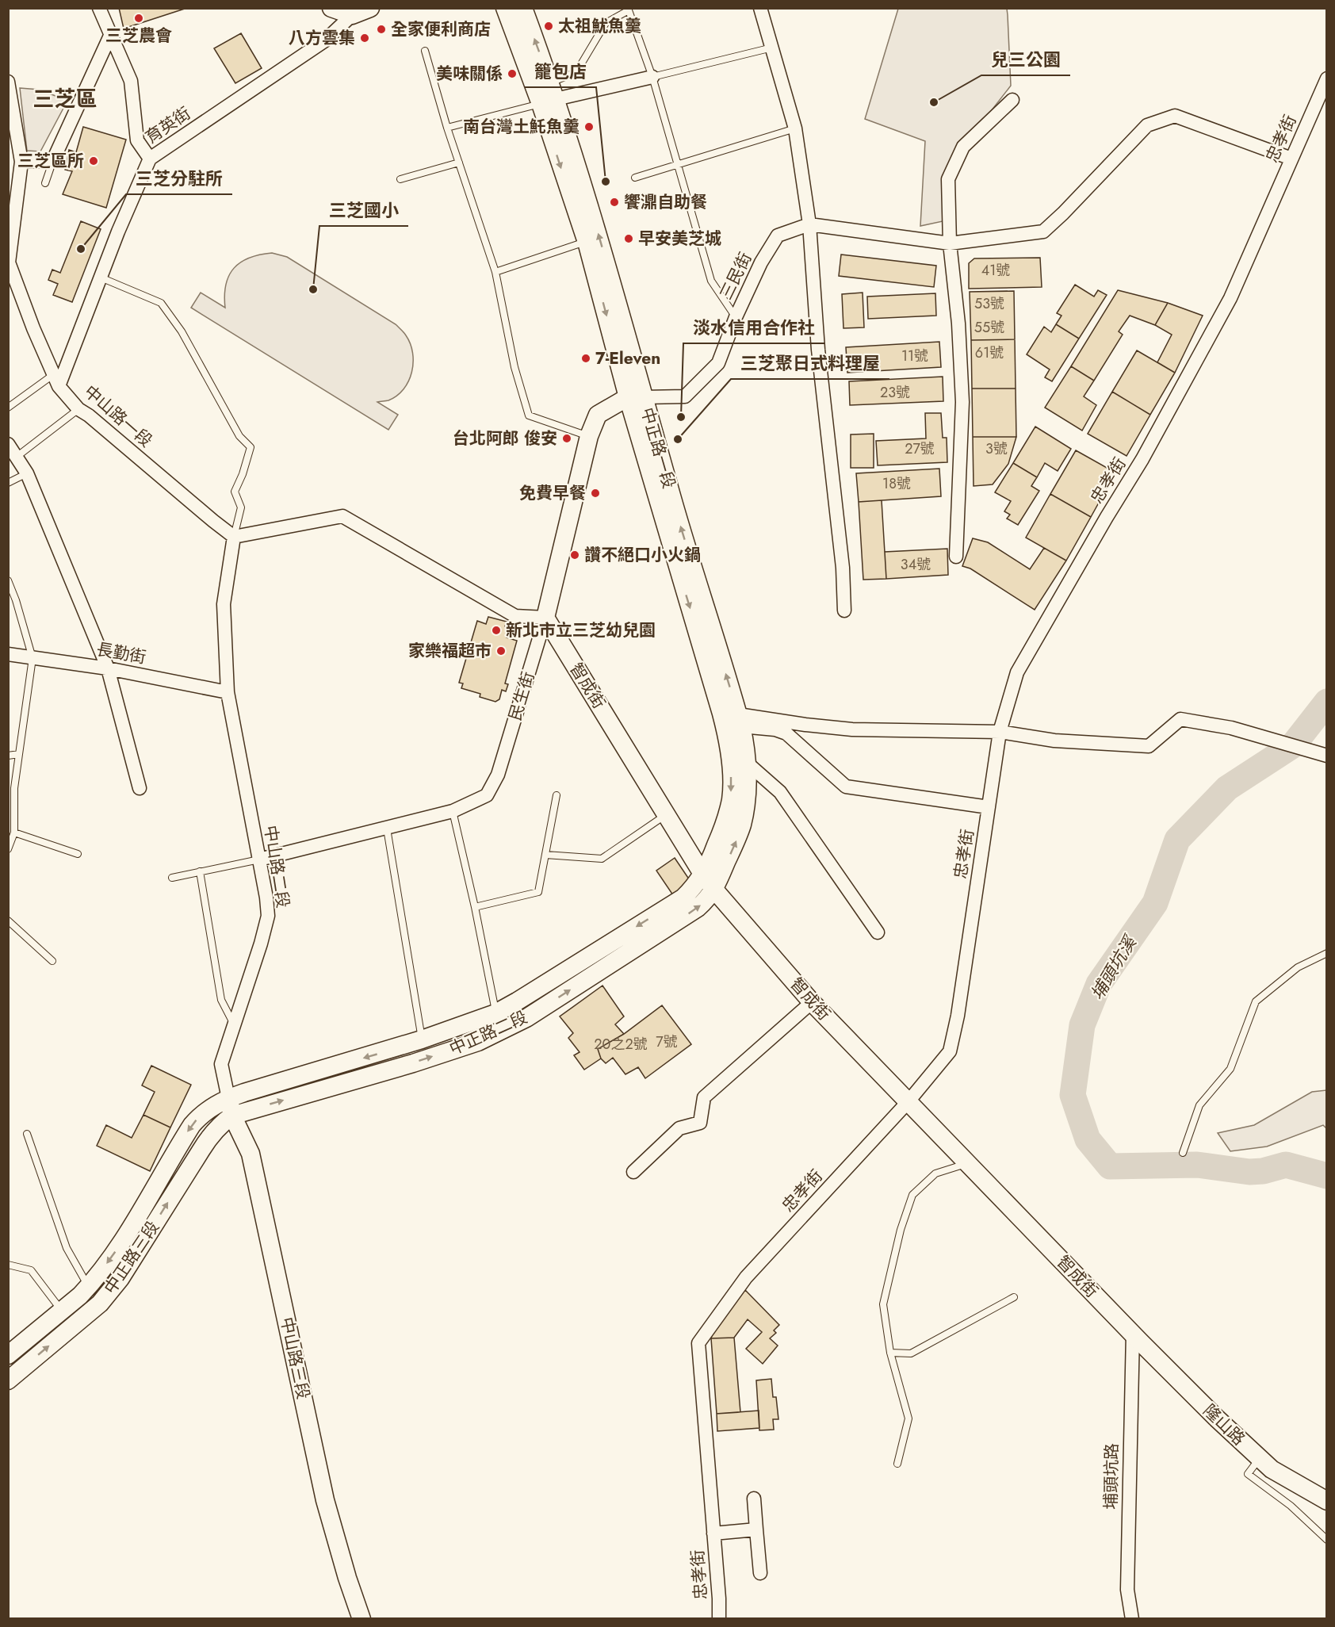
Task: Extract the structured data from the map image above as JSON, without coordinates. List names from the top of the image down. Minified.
{"streets":{"main road":["中正路一段","智成街","民生街","中正路二段","中正路三段","中山路三段","隆山路"],"street":["育英街","忠孝街","三民街","中山路一段","長勤街","中山路二段","埔頭坑路"]},"crossings":[["育英街","中山路一段"],["忠孝街","智成街"],["三民街","中正路一段"],["三民街","民生街"],["中正路一段","智成街"],["中正路一段","民生街"],["中正路一段","中正路二段"],["長勤街","中山路二段"],["智成街","民生街"],["智成街","中正路二段"],["智成街","隆山路"],["智成街","埔頭坑路"],["民生街","中山路二段"],["中山路二段","中正路二段"],["中山路二段","中正路三段"],["中山路二段","中山路三段"],["中正路二段","中正路三段"],["中正路二段","中山路三段"],["中正路三段","中山路三段"],["隆山路","埔頭坑路"]],"districts":["三芝區"],"water":["埔頭坑溪"],"places":["三芝農會","太祖魷魚羹","全家便利商店","八方雲集","美味關係","兒三公園","南台灣土魠魚羹","三芝區所","籠包店","饗濎自助餐","早安美芝城","三芝分駐所","三芝國小","7-Eleven","淡水信用合作社","台北阿郎 俊安","三芝聚日式料理屋","免費早餐","讚不絕口小火鍋","新北市立三芝幼兒園","家樂福超市"],"house_numbers":["41號","53號","55號","61號","11號","23號","27號","3號","18號","34號","7號","20之2號"]}
